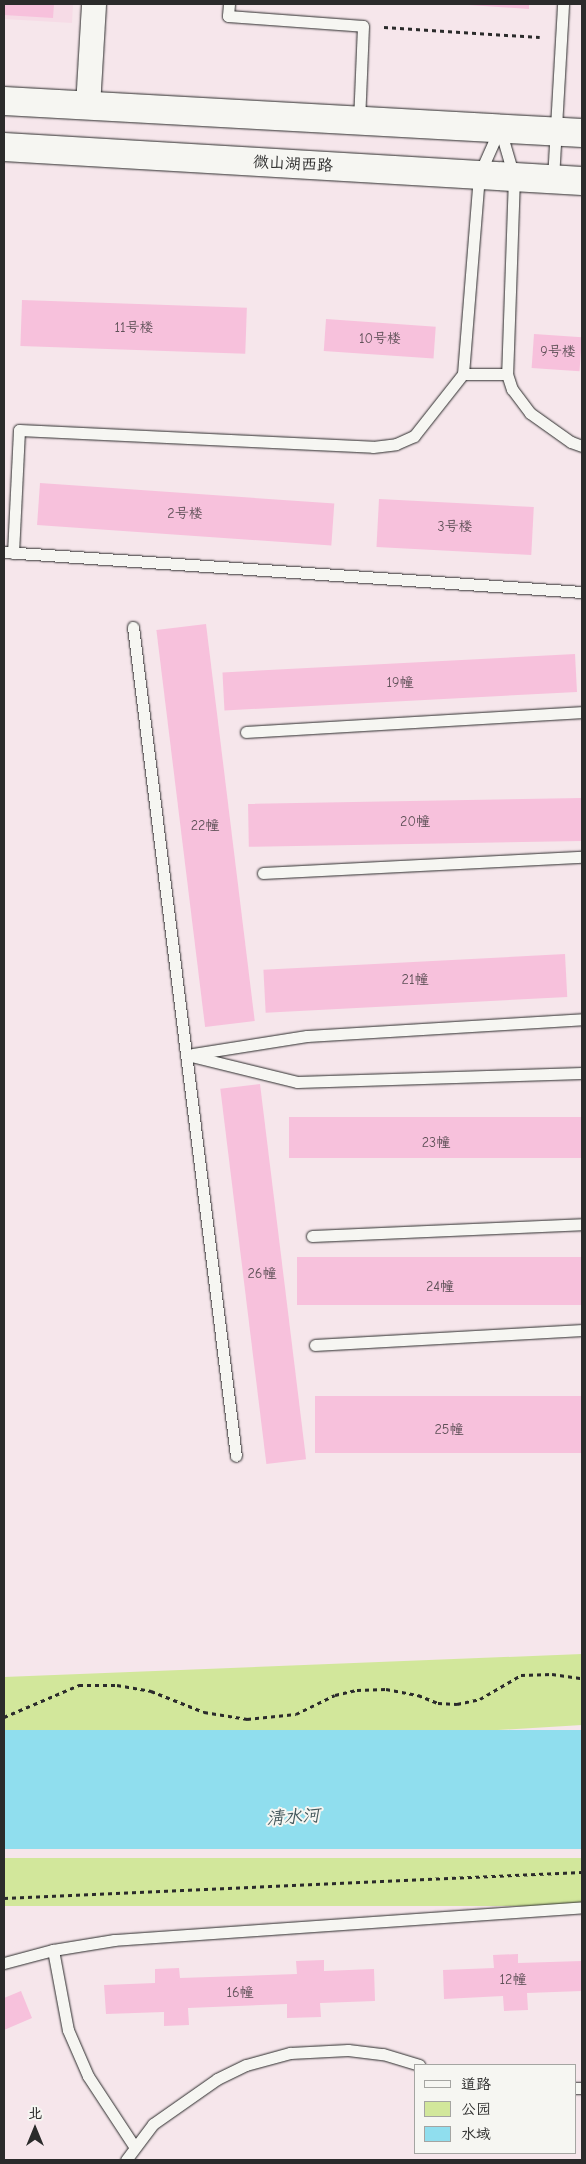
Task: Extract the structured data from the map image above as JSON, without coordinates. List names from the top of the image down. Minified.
{"streets":{"street":["微山湖西路"]},"water":["清水河"],"house_numbers":["11号楼","10号楼","9号楼","2号楼","3号楼","19幢","20幢","22幢","21幢","23幢","26幢","24幢","25幢","12幢","16幢"],"legend":["道路","公园","水域"],"north":"top"}
